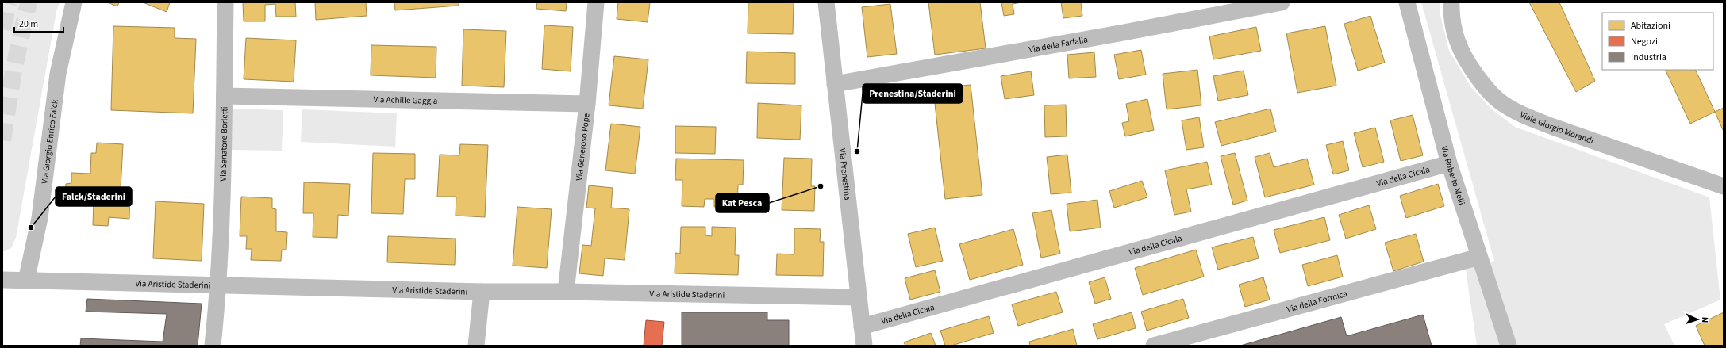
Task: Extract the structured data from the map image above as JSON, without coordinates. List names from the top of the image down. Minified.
{"streets":{"street":["Via della Farfalla","Via Achille Gaggia","Viale Giorgio Morandi","Via Giorgio Enrico Falck","Via Senatore Borletti","Via Generoso Pope","Via Prenestina","Via Roberto Melli","Via della Cicala","Via Aristide Staderini","Via della Formica"]},"crossings":[["Via della Farfalla","Via Prenestina"],["Via Achille Gaggia","Via Senatore Borletti"],["Via Achille Gaggia","Via Generoso Pope"],["Via Giorgio Enrico Falck","Via Aristide Staderini"],["Via Senatore Borletti","Via Aristide Staderini"],["Via Generoso Pope","Via Aristide Staderini"],["Via Prenestina","Via della Cicala"],["Via Prenestina","Via Aristide Staderini"],["Via Roberto Melli","Via della Cicala"],["Via Roberto Melli","Via della Formica"]],"places":["Prenestina/Staderini","Kat Pesca","Falck/Staderini"],"legend":["Abitazioni","Negozi","Industria"],"scale_bar":"20 m","north":"right"}
